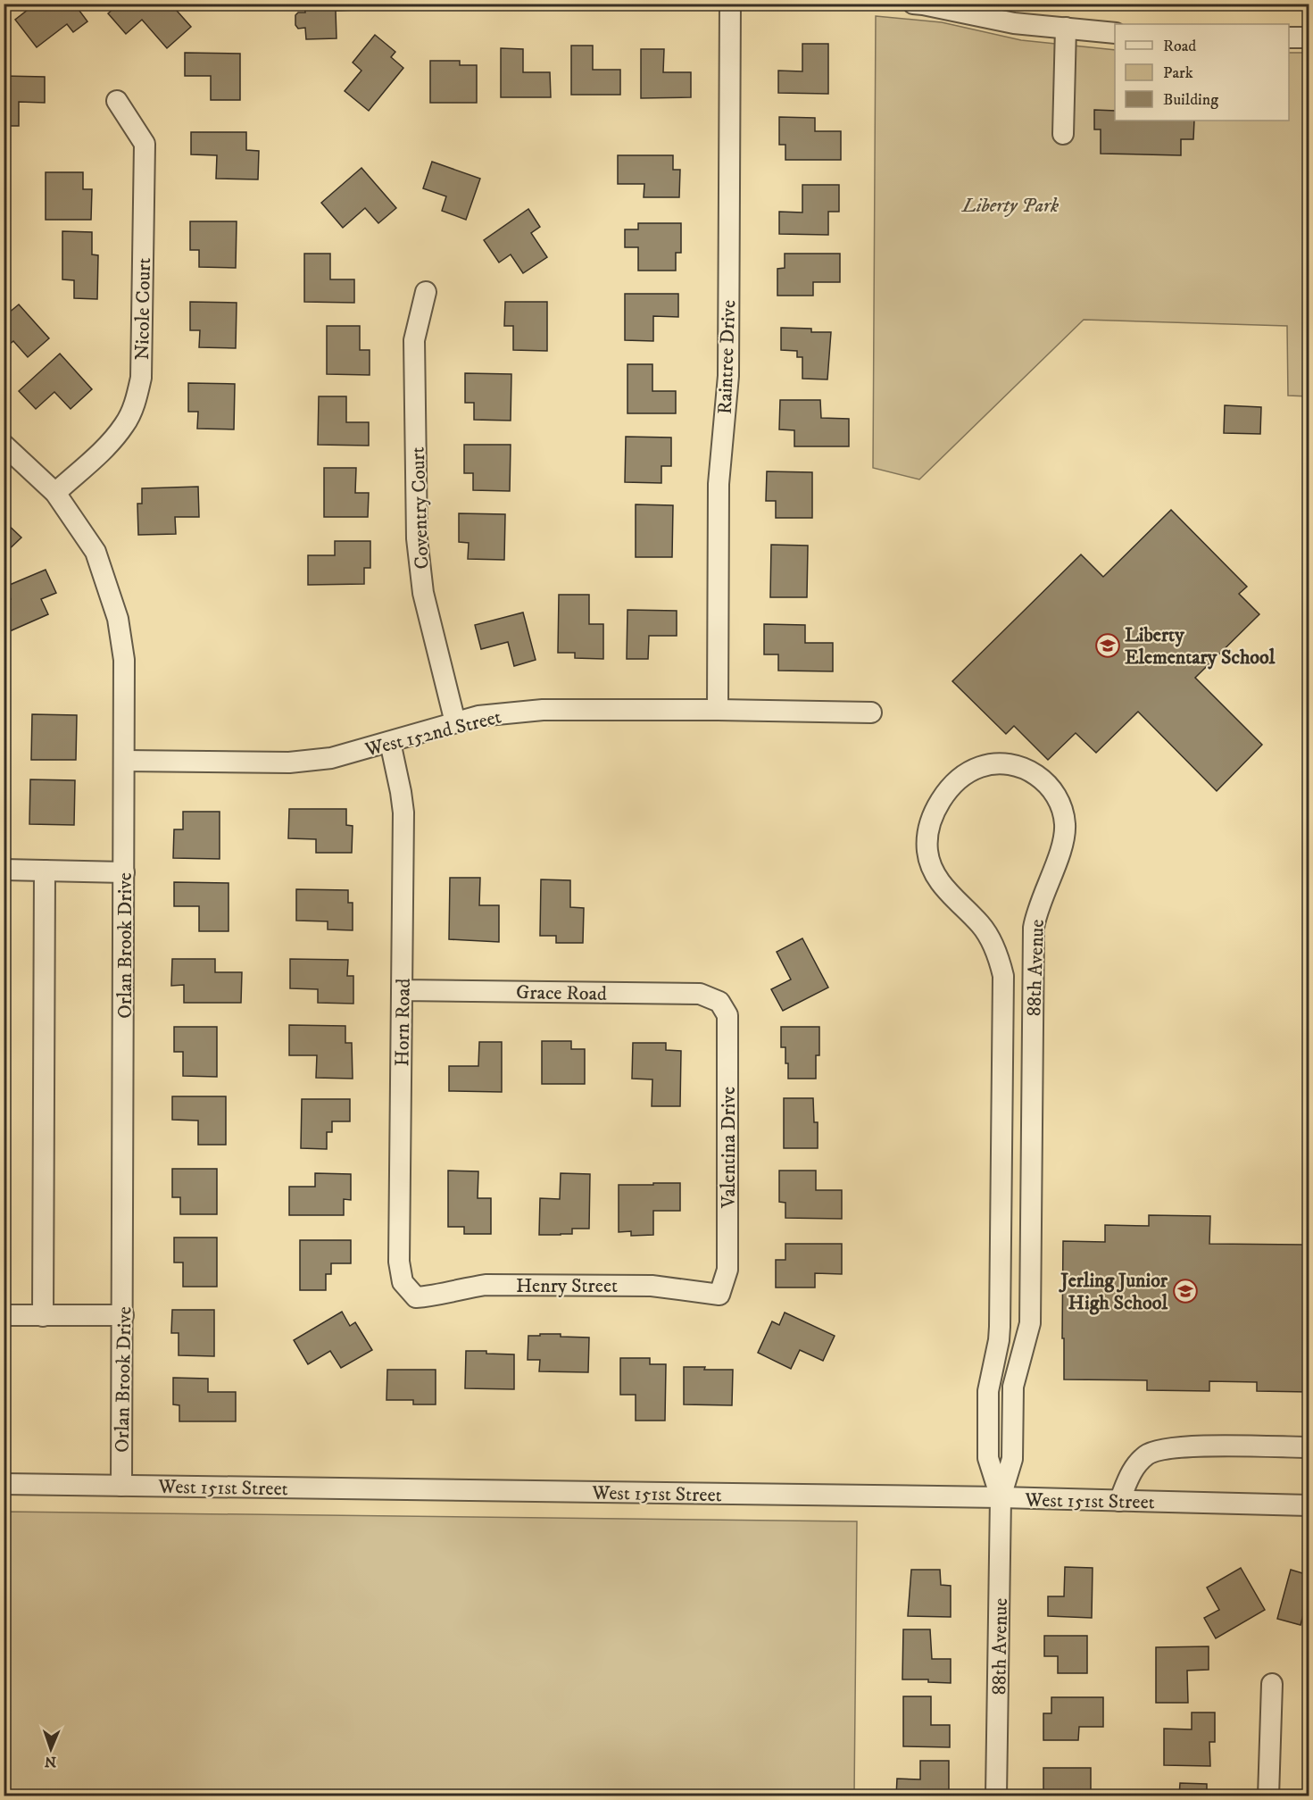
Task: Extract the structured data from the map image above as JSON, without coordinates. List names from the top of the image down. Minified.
{"streets":{"street":["Nicole Court","Raintree Drive","Coventry Court","West 152nd Street","Orlan Brook Drive","88th Avenue","Grace Road","Horn Road","Valentina Drive","Henry Street","West 151st Street"]},"crossings":[["Nicole Court","Orlan Brook Drive"],["Raintree Drive","West 152nd Street"],["Coventry Court","West 152nd Street"],["West 152nd Street","Orlan Brook Drive"],["West 152nd Street","Horn Road"],["Orlan Brook Drive","West 151st Street"],["88th Avenue","West 151st Street"],["Grace Road","Horn Road"],["Grace Road","Valentina Drive"],["Horn Road","Henry Street"],["Valentina Drive","Henry Street"]],"parks":["Liberty Park"],"places":{"school or university":["Liberty Elementary School","Jerling Junior High School"]},"legend":["Road","Park","Building"],"north":"bottom"}
